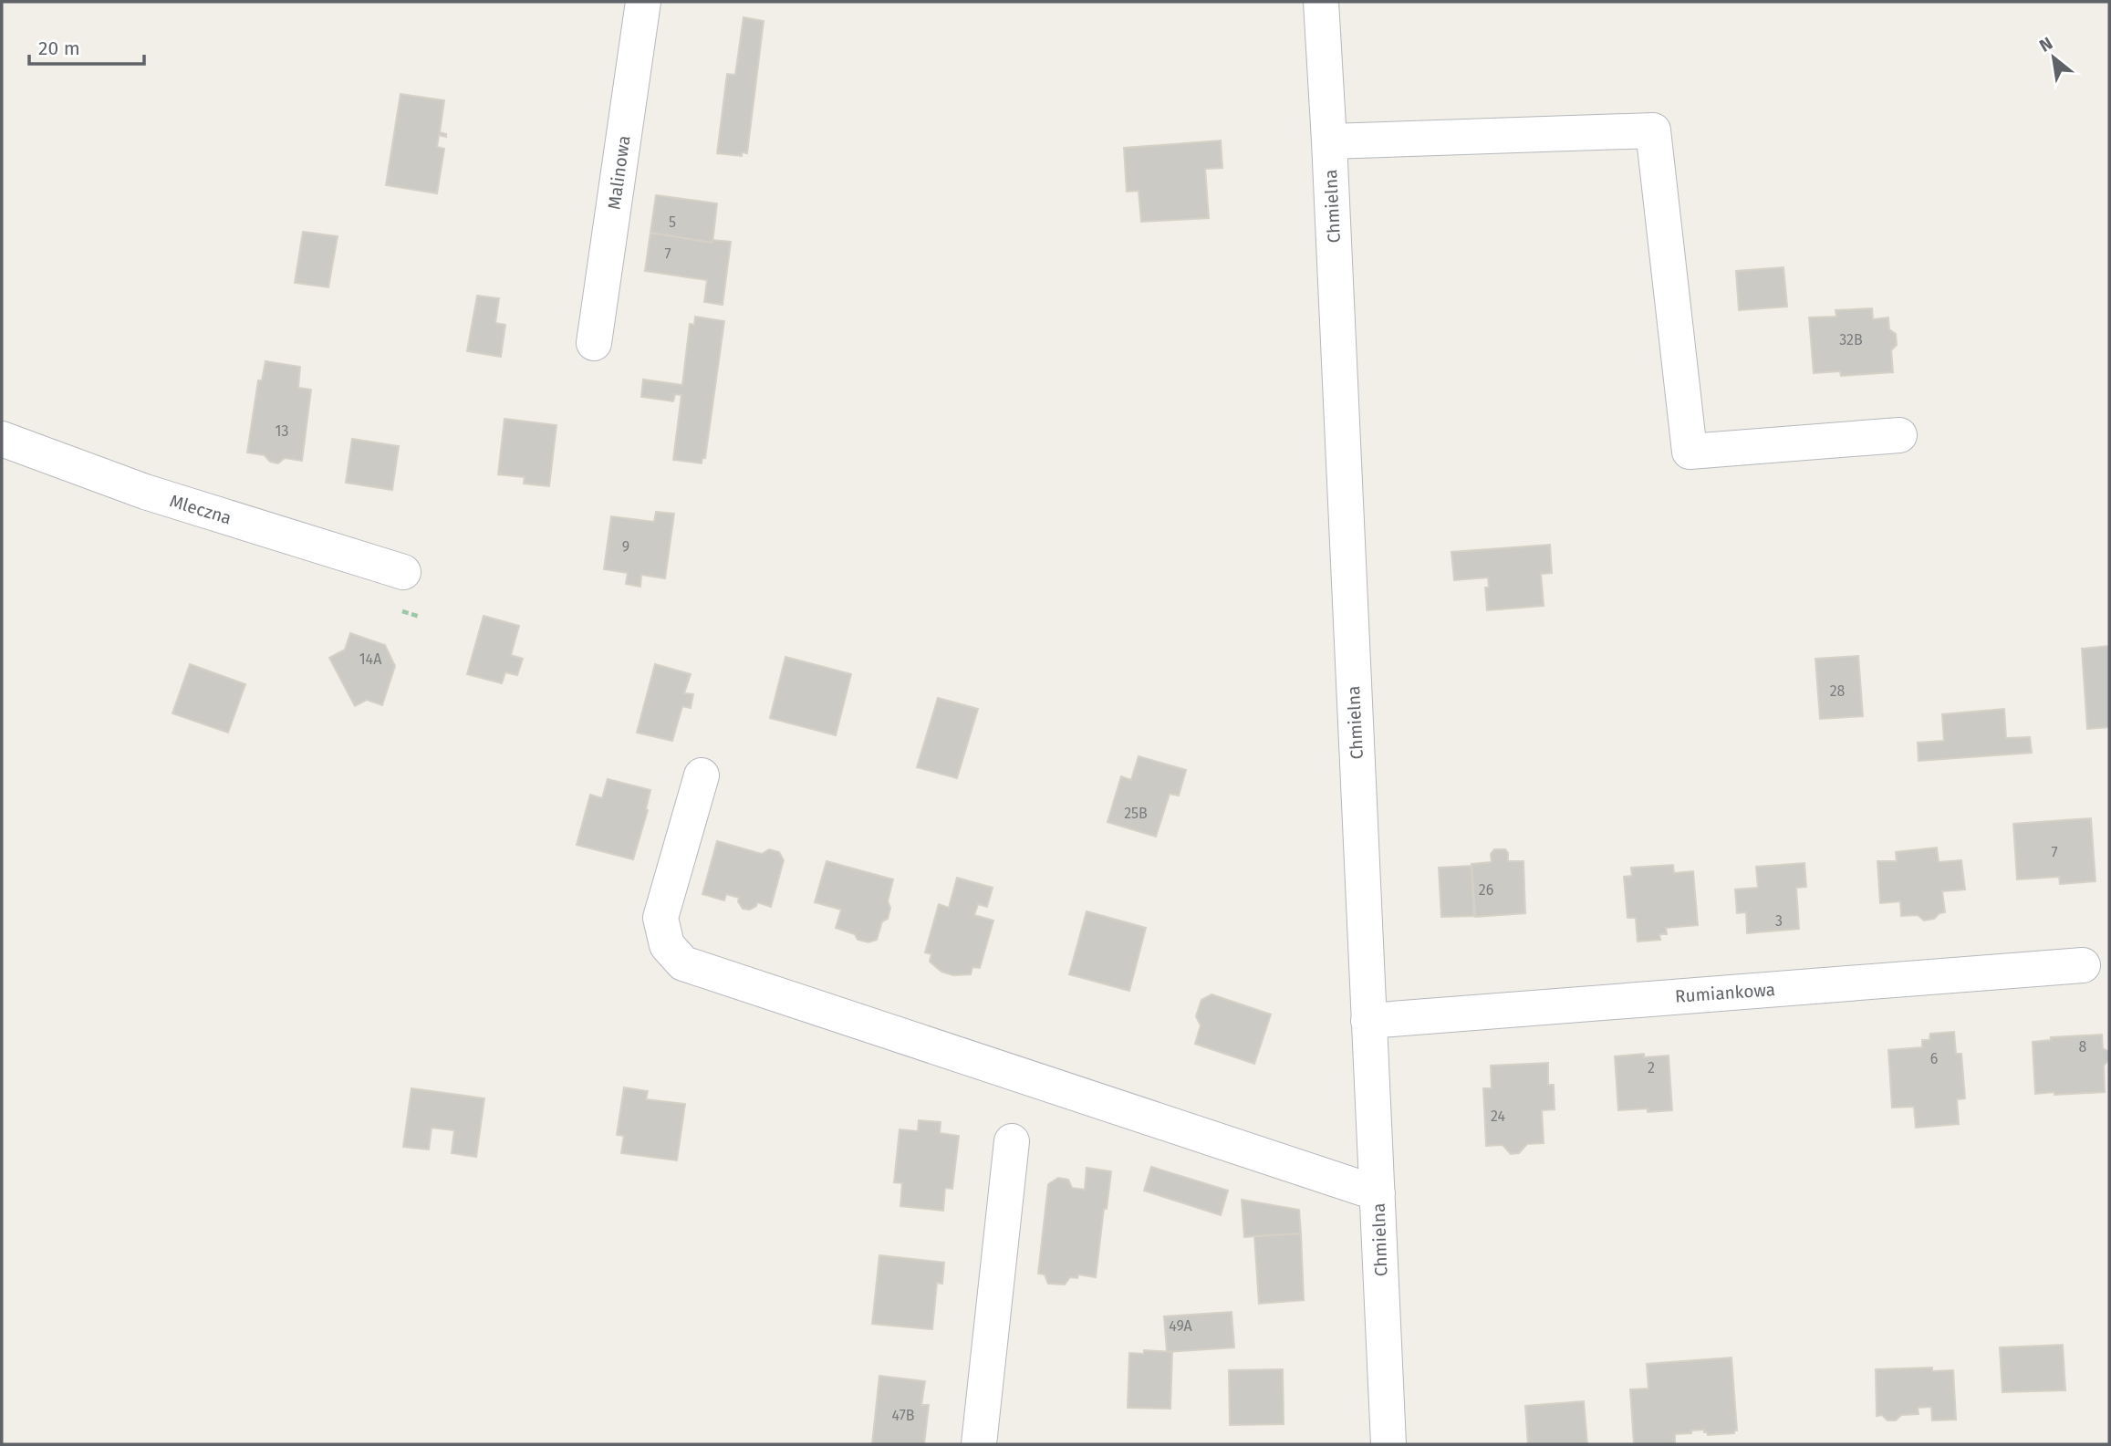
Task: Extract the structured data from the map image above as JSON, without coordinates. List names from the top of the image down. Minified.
{"streets":{"street":["Malinowa","Chmielna","Mleczna","Rumiankowa"]},"crossings":[["Chmielna","Rumiankowa"]],"house_numbers":["5","7","32B","13","9","14A","28","25B","7","26","3","8","6","2","24","49A","47B"],"scale_bar":"20 m","north":"top left"}
